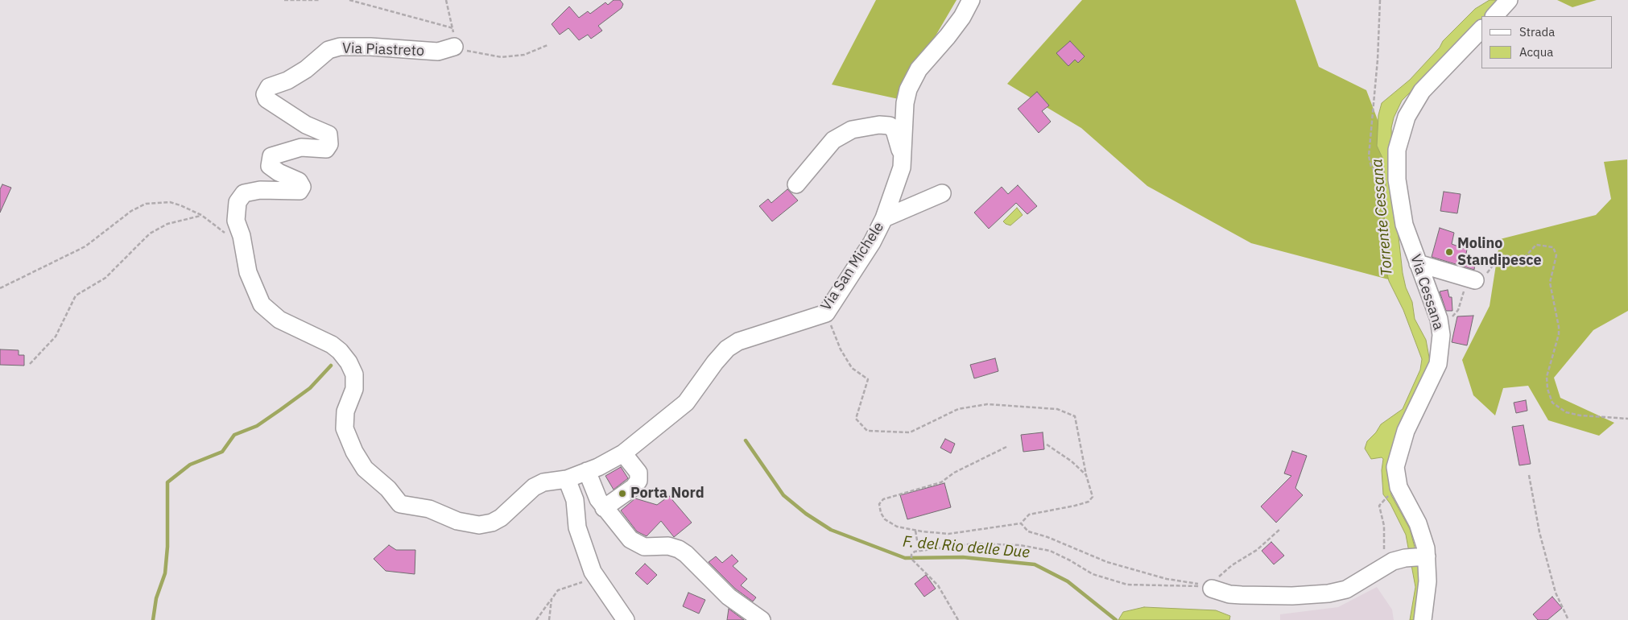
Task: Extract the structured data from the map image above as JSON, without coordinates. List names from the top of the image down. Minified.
{"streets":{"street":["Via Piastreto","Via San Michele","Via Cessana"]},"crossings":[["Via Piastreto","Via San Michele"]],"water":["Torrente Cessana","F. del Rio delle Due"],"places":["Molino Standipesce","Porta Nord"],"legend":["Strada","Acqua"]}
